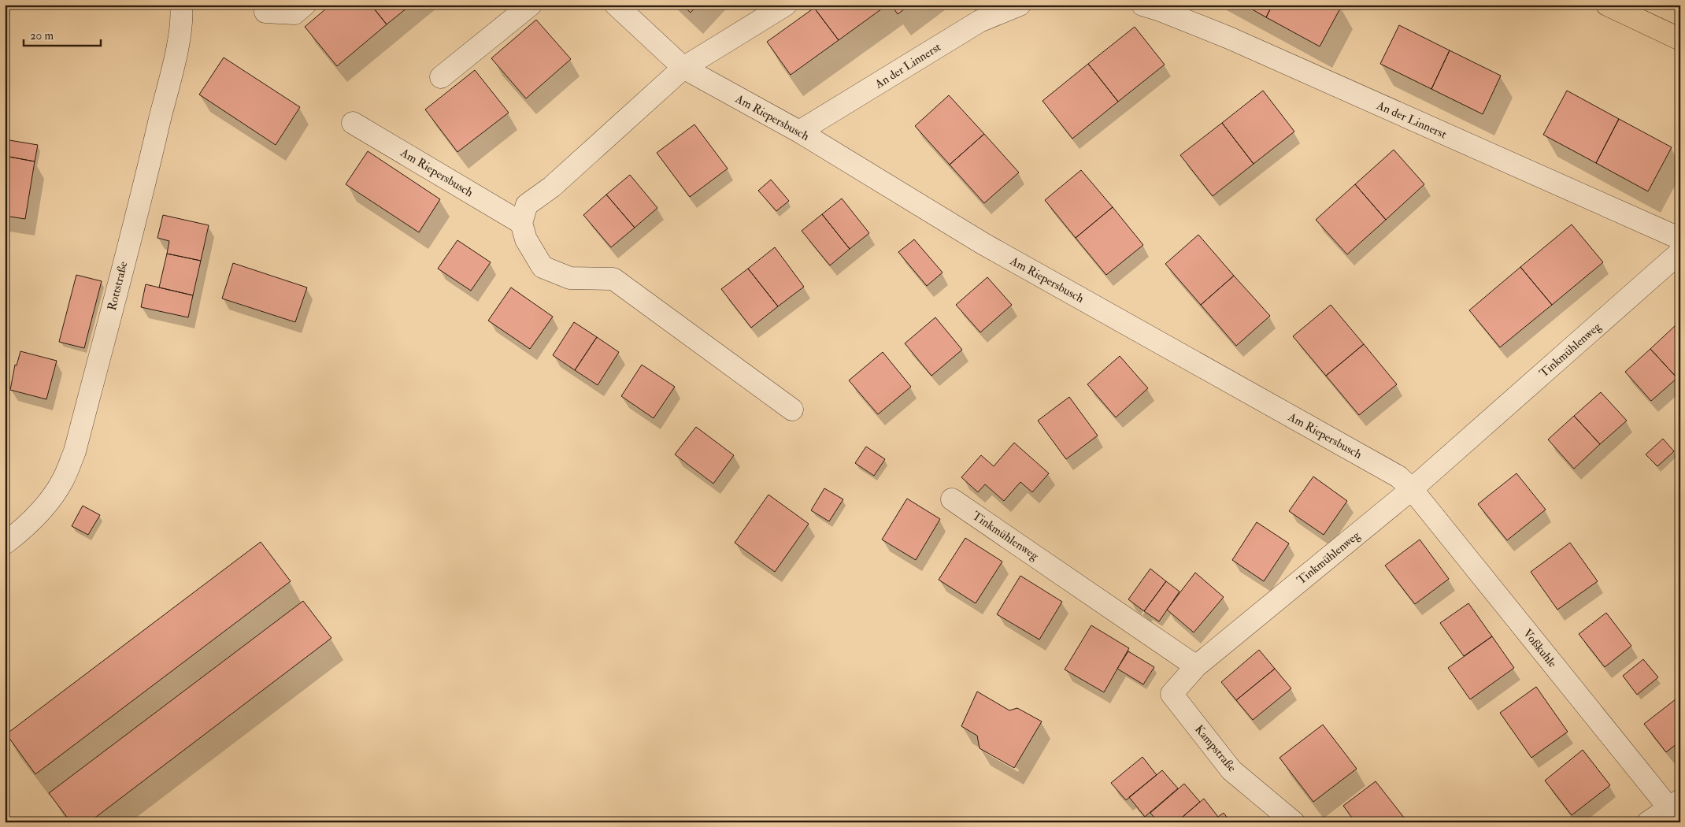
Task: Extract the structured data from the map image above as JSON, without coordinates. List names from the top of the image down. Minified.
{"streets":{"street":["An der Linnerst","Am Riepersbusch","Rottstraße","Tinkmühlenweg","Voßkuhle","Kampstraße"]},"crossings":[["An der Linnerst","Am Riepersbusch"],["Am Riepersbusch","Tinkmühlenweg"],["Am Riepersbusch","Voßkuhle"],["Tinkmühlenweg","Voßkuhle"],["Tinkmühlenweg","Kampstraße"]],"scale_bar":"20 m"}
